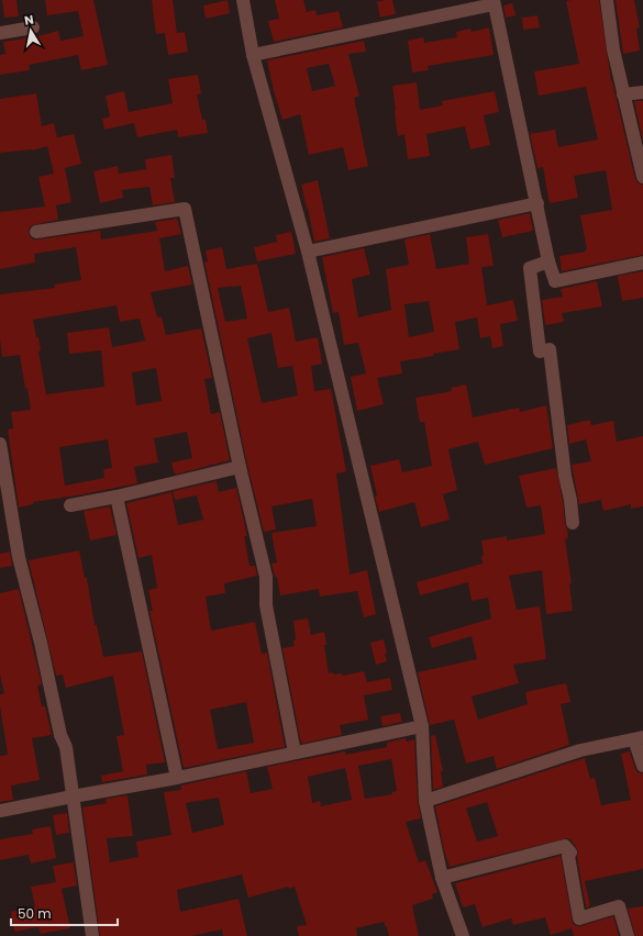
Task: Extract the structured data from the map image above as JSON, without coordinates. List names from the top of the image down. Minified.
{"scale_bar":"50 m","north":"top"}
